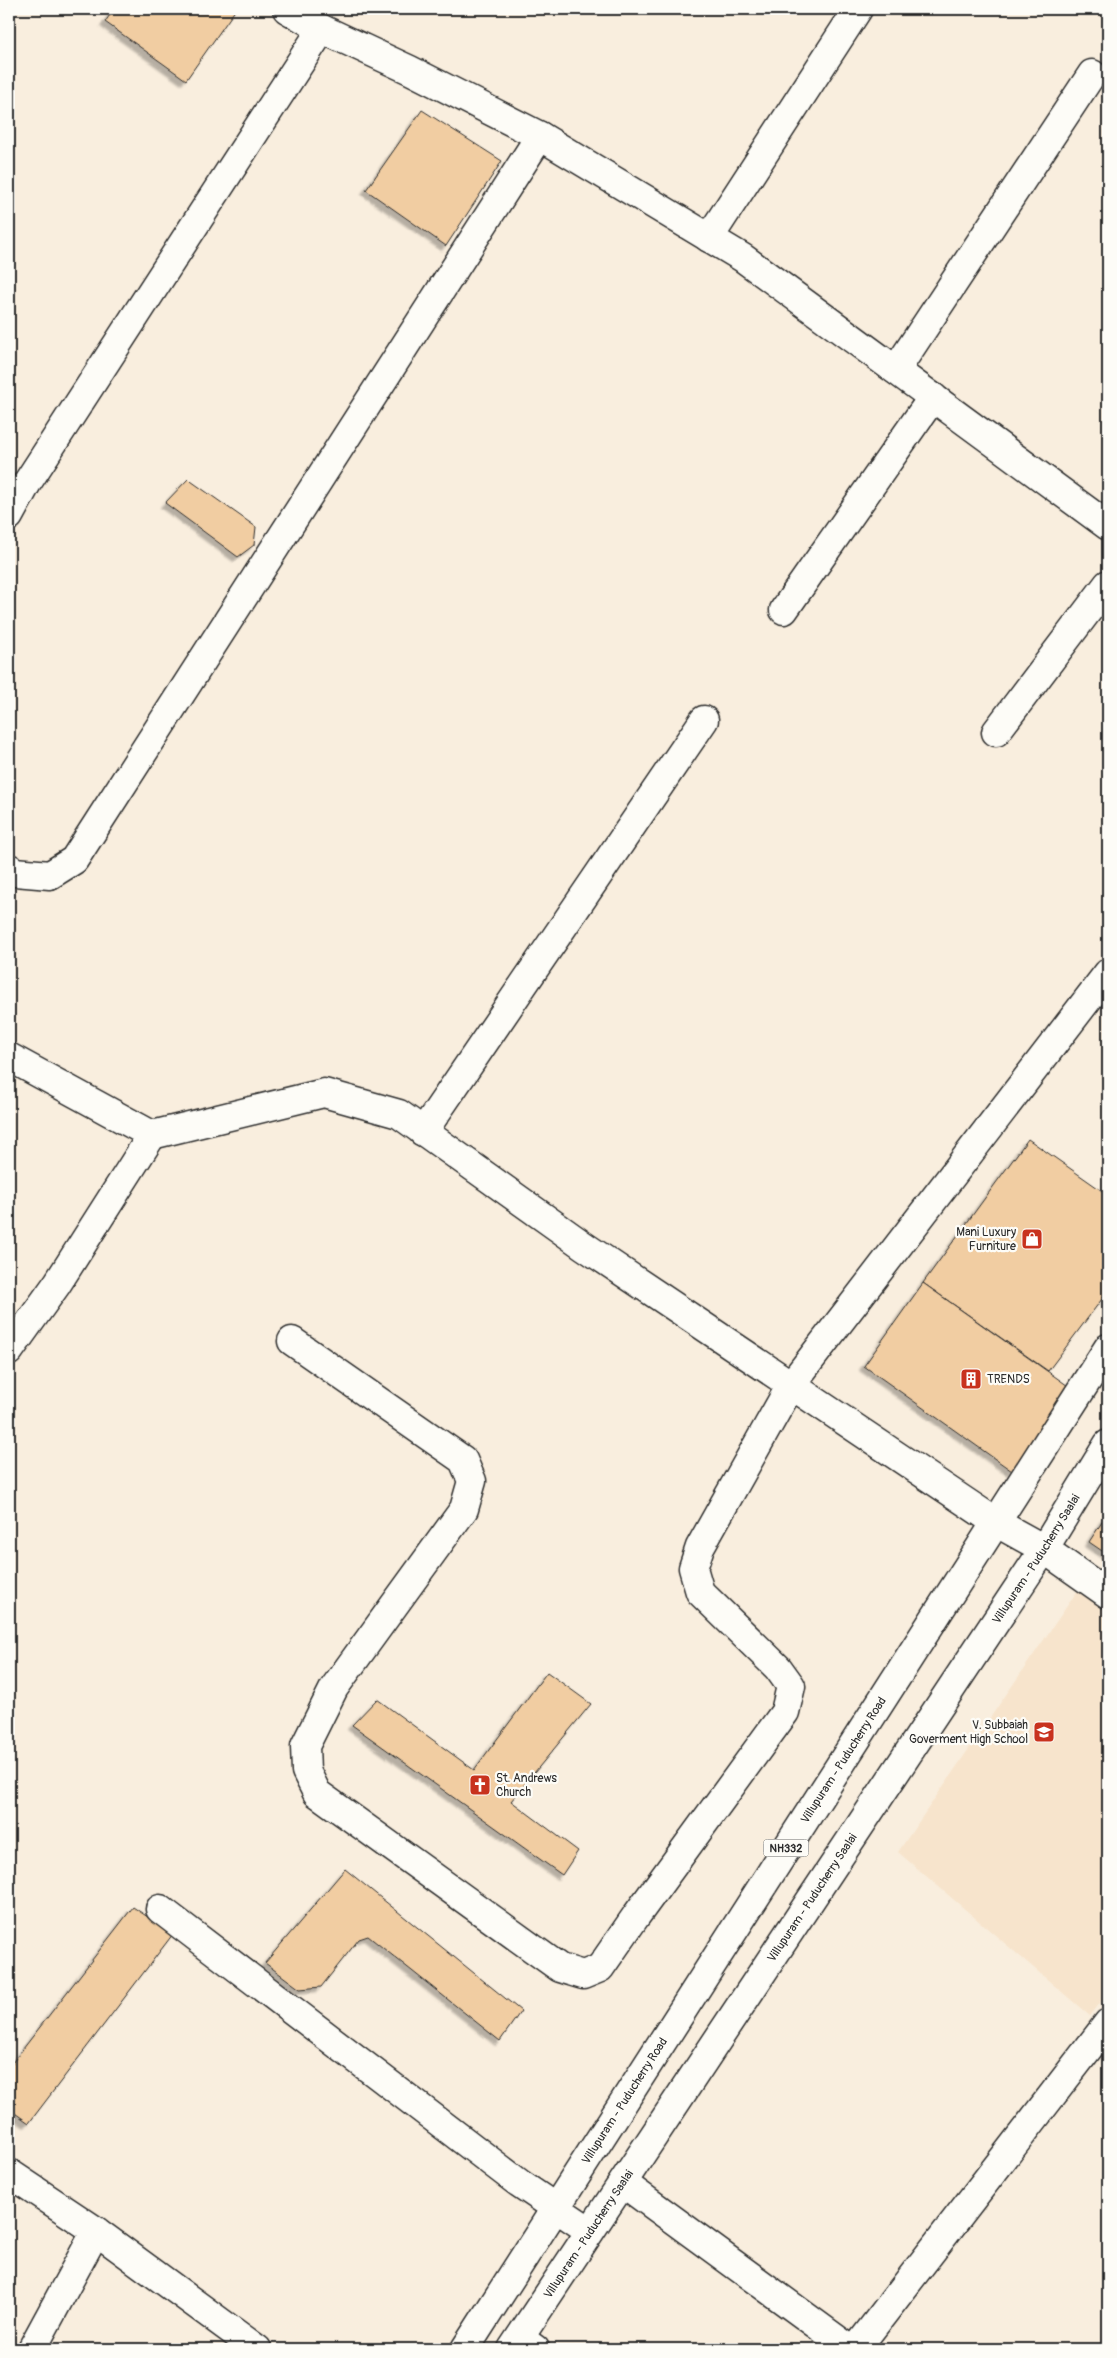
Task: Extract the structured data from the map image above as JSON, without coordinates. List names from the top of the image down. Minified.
{"streets":{"main road":["Villupuram - Puducherry Saalai","Villupuram - Puducherry Road","NH332"]},"places":{"shop":["Mani Luxury Furniture"],"building":["TRENDS"],"school or university":["V. Subbaiah Goverment High School"],"church":["St. Andrews Church"]}}
